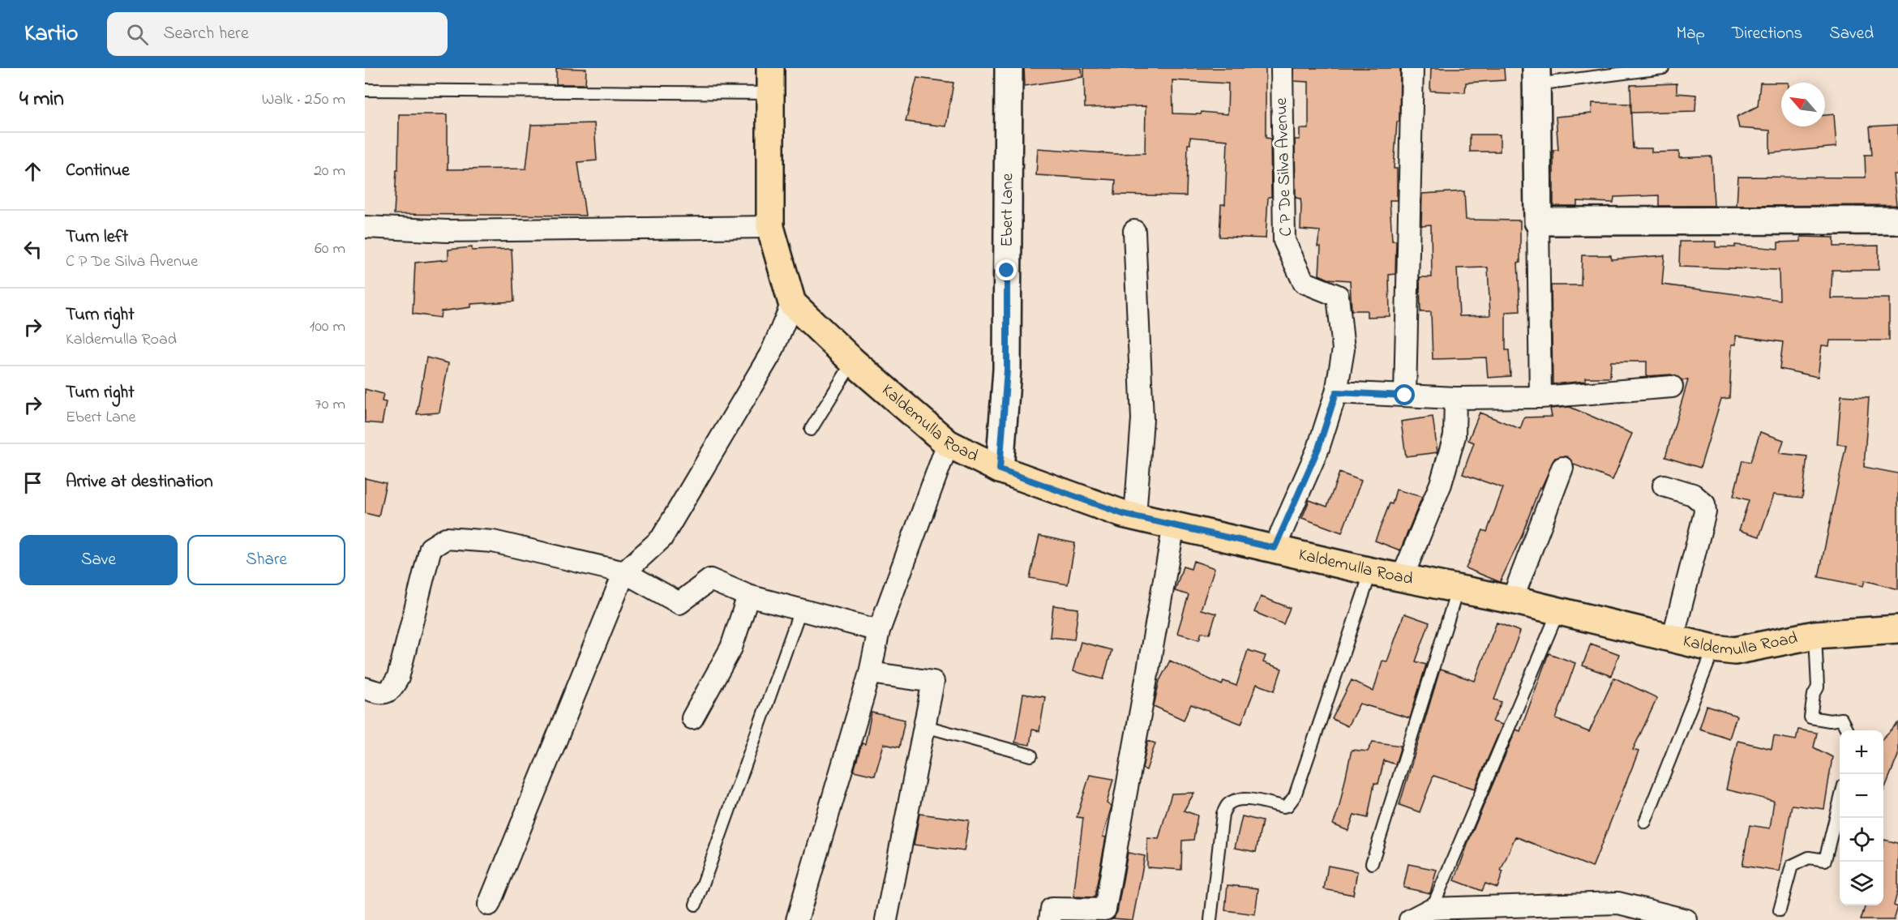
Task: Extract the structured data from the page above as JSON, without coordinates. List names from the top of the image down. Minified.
{"streets":{"main road":["Kaldemulla Road"],"street":["C P De Silva Avenue","Ebert Lane"]},"crossings":[["C P De Silva Avenue","Kaldemulla Road"],["Ebert Lane","Kaldemulla Road"]],"north":"top left","page":{"header":"Kartio","search":"Search here","nav":["Map","Directions","Saved"],"heading":["4 min","Walk · 250 m"],"list":[["Continue","20 m"],["Turn left","C P De Silva Avenue","60 m"],["Turn right","Kaldemulla Road","100 m"],["Turn right","Ebert Lane","70 m"],"Arrive at destination"],"buttons":["Save","Share"],"map_buttons":["+","−"]}}
